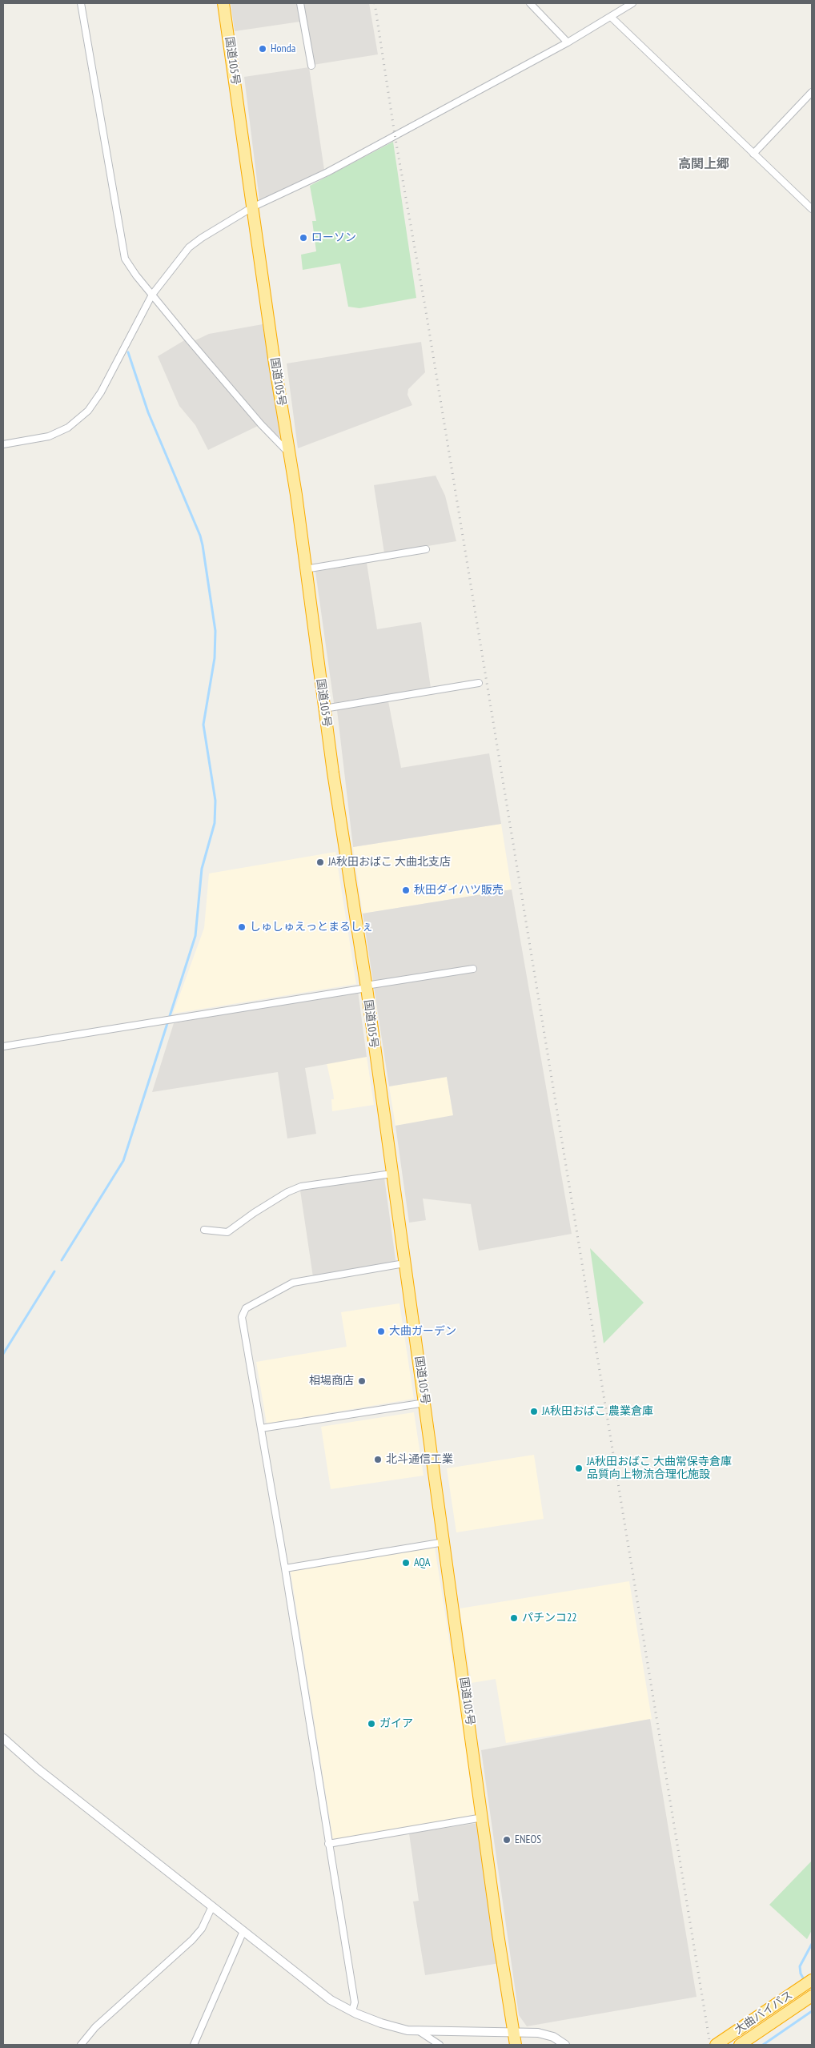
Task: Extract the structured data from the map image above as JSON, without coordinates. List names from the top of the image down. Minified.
{"streets":{"highway":["国道105号","大曲バイパス"]},"districts":["高関上郷"],"places":["Honda","ローソン","JA秋田おばこ 大曲北支店","秋田ダイハツ販売","しゅしゅえっとまるしぇ","大曲ガーデン","相場商店","JA秋田おばこ 農業倉庫","北斗通信工業","JA秋田おばこ 大曲常保寺倉庫 品質向上物流合理化施設","AQA","パチンコ22","ガイア","ENEOS"]}
